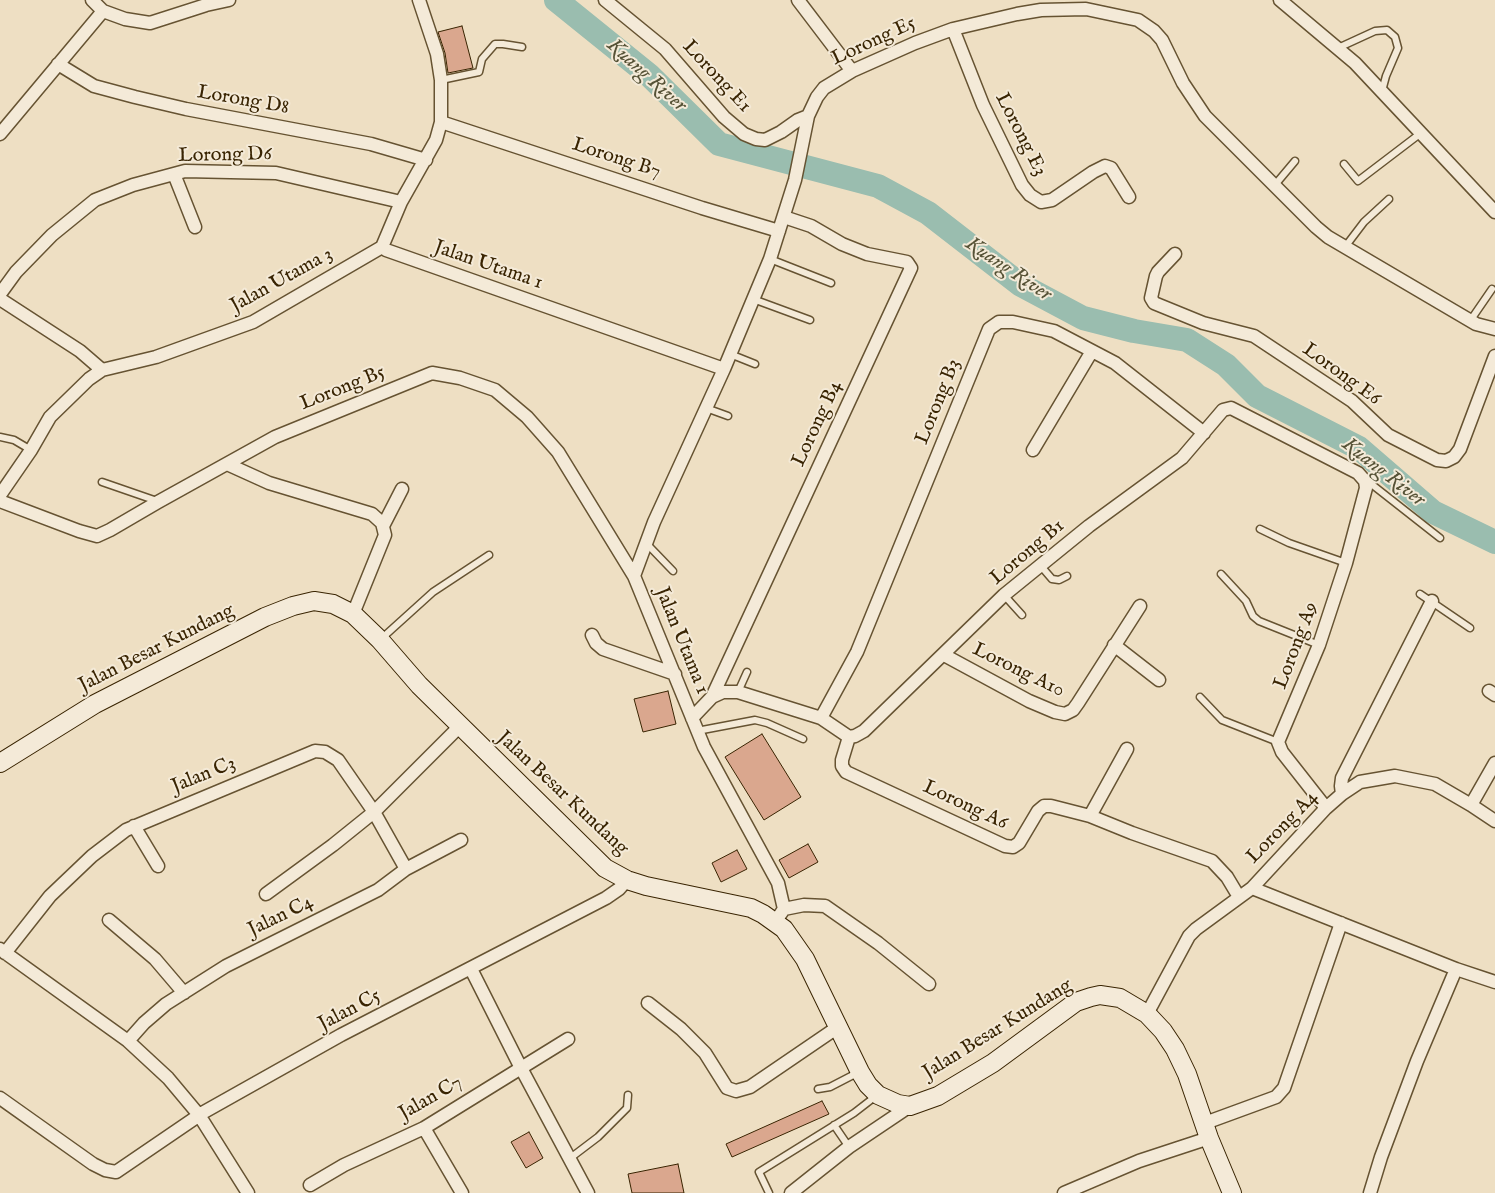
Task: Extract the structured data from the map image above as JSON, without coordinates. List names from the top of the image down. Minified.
{"streets":{"main road":["Jalan Besar Kundang"],"street":["Lorong E5","Lorong E1","Lorong D8","Lorong E3","Lorong D6","Lorong B7","Jalan Utama 1","Jalan Utama 3","Lorong E6","Lorong B5","Lorong B3","Lorong B4","Lorong B1","Lorong A9","Lorong A10","Jalan C3","Lorong A6","Lorong A4","Jalan C4","Jalan C5","Jalan C7"]},"crossings":[["Lorong E5","Lorong E1"],["Lorong E5","Lorong E3"],["Lorong E5","Jalan Utama 1"],["Lorong B7","Jalan Utama 1"],["Jalan Utama 1","Jalan Utama 3"],["Jalan Utama 1","Lorong B5"],["Jalan Utama 1","Lorong B4"],["Jalan Utama 1","Jalan Besar Kundang"],["Lorong B3","Lorong B1"],["Lorong B1","Lorong A9"],["Lorong B1","Lorong A10"],["Lorong B1","Lorong A6"],["Jalan Besar Kundang","Lorong A4"],["Jalan Besar Kundang","Jalan C4"],["Jalan Besar Kundang","Jalan C5"],["Jalan C3","Jalan C4"],["Lorong A6","Lorong A4"]],"water":["Kuang River"]}
